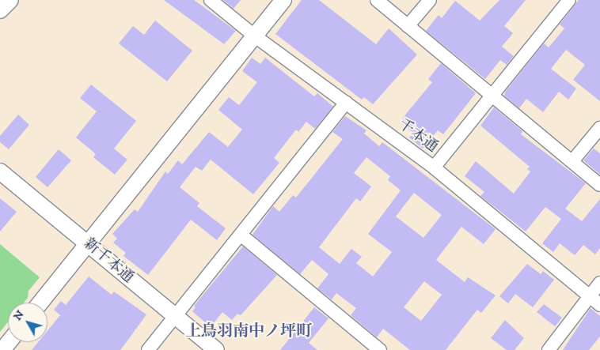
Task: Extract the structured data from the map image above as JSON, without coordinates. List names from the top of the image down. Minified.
{"streets":{"street":["千本通","新千本通"]},"districts":["上鳥羽南中ノ坪町"],"north":"top left"}
